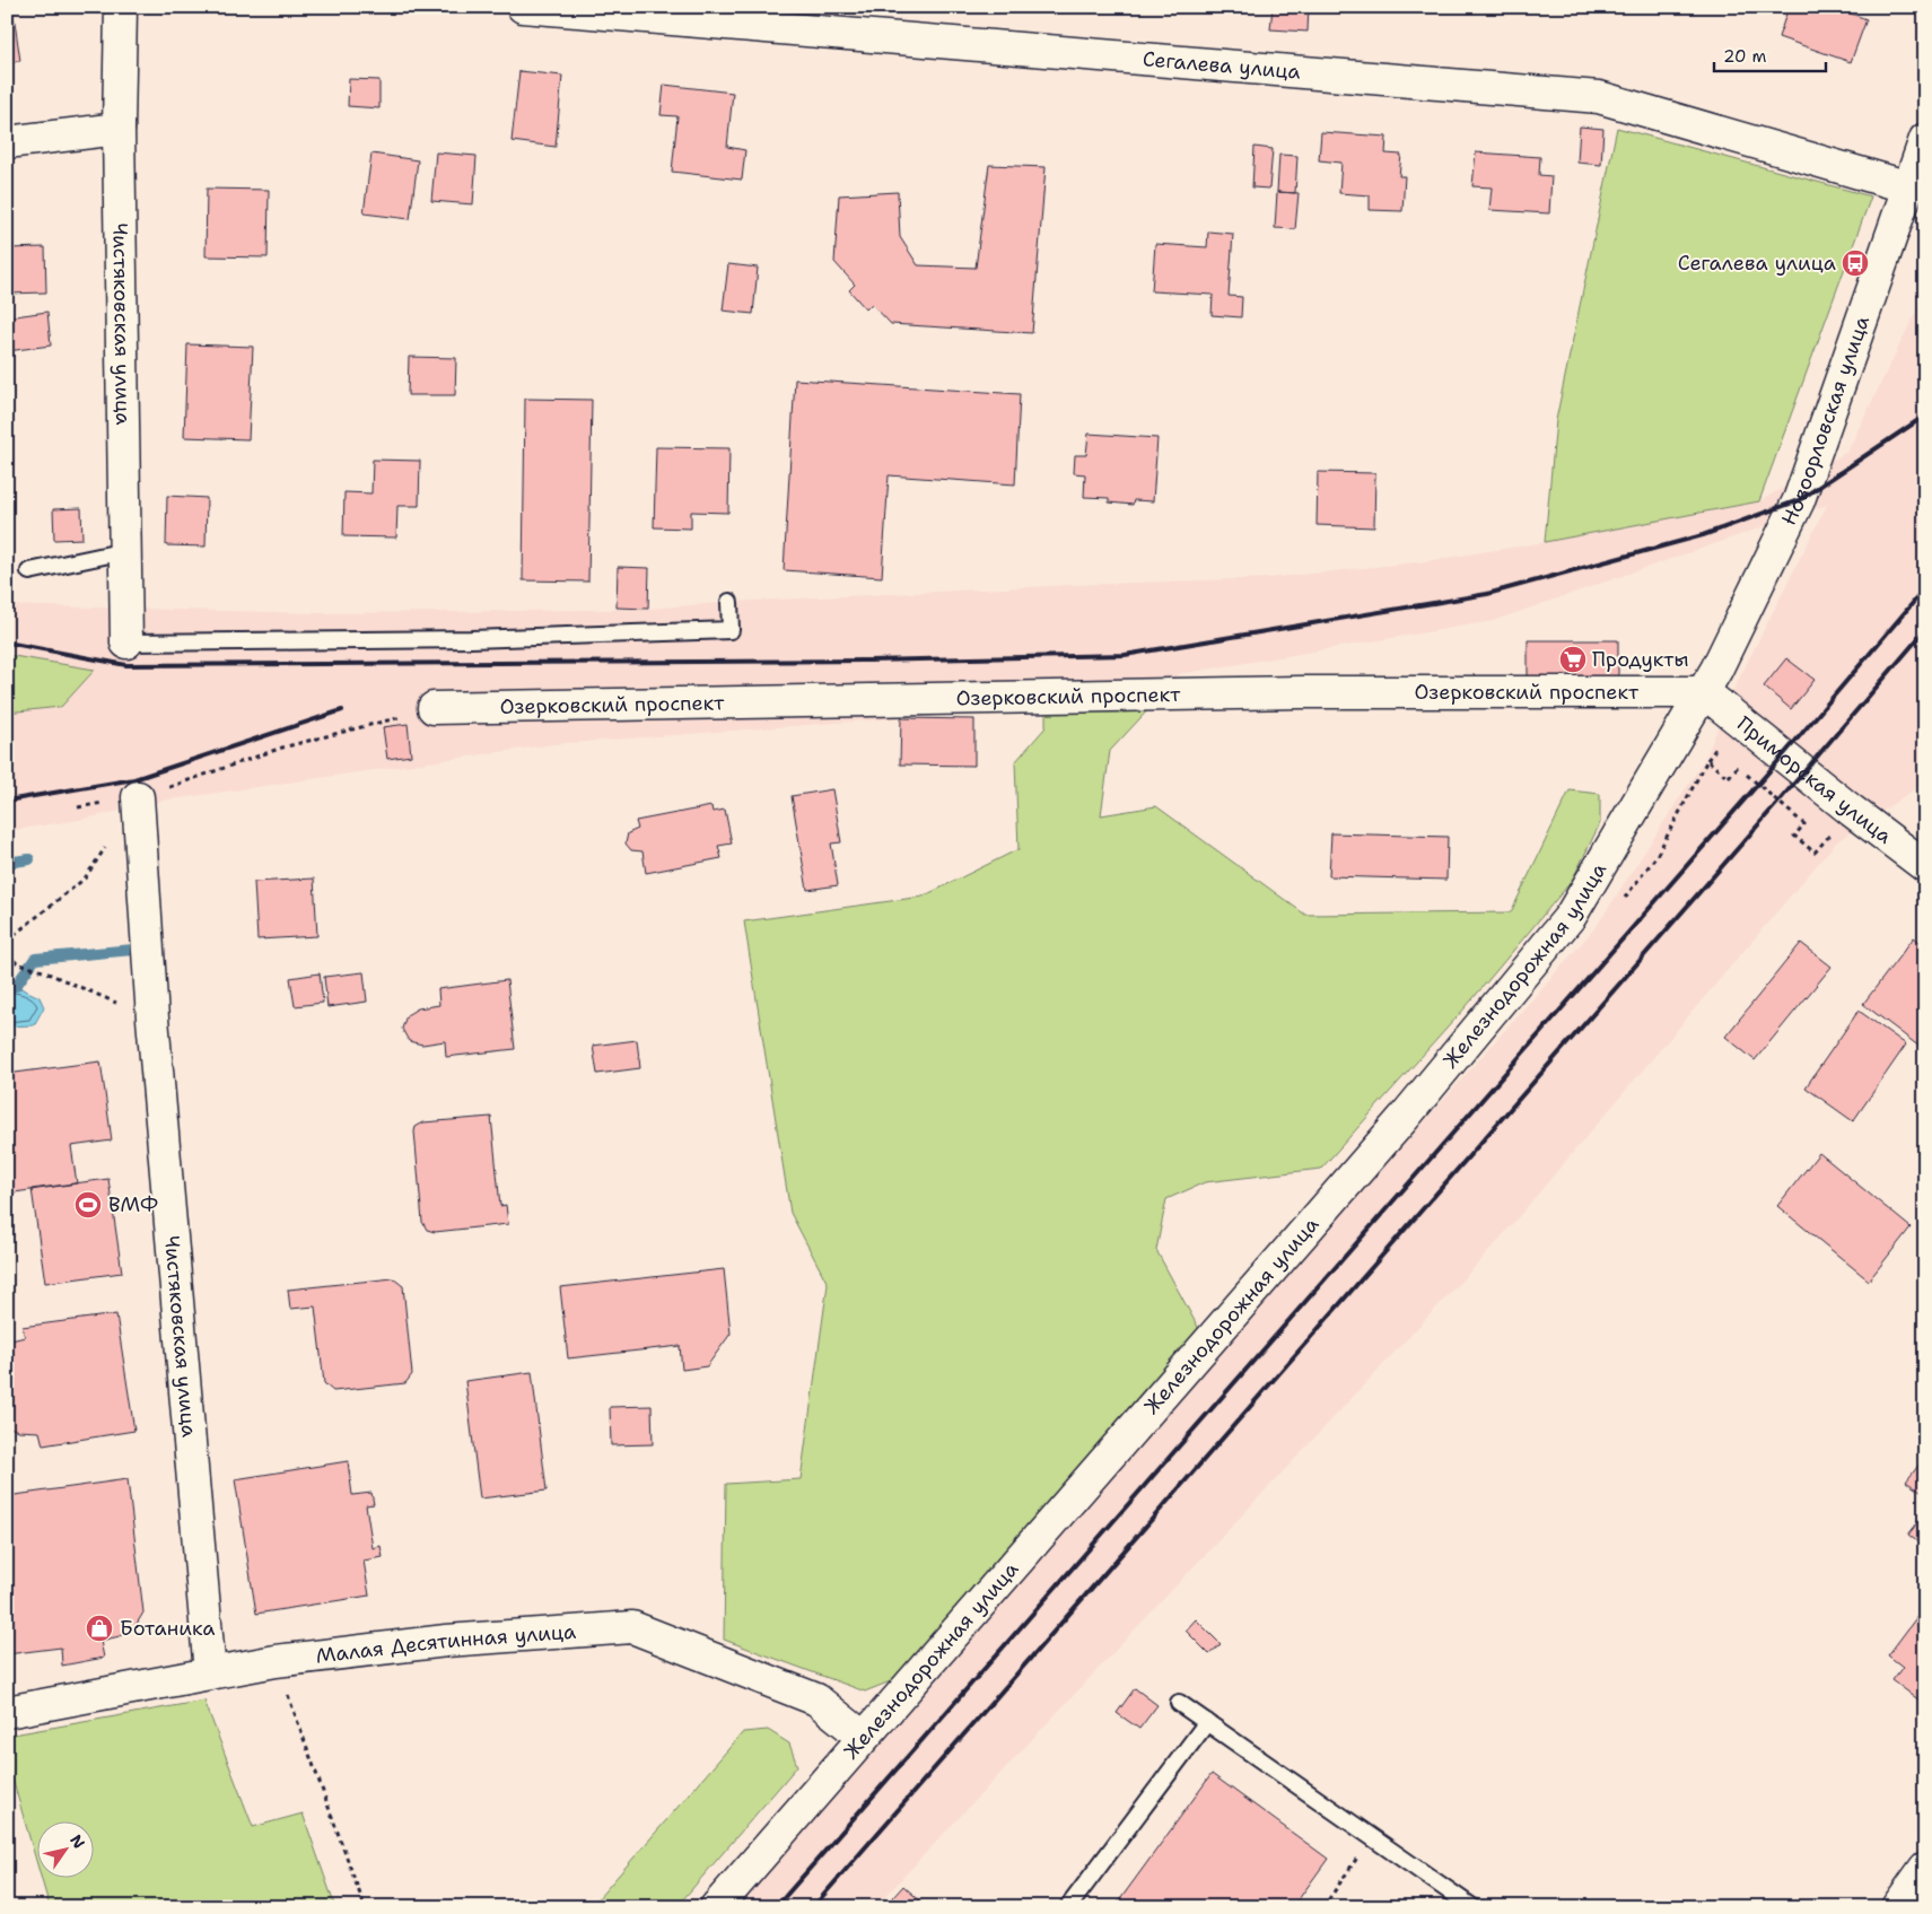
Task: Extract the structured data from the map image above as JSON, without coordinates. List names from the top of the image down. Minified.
{"streets":{"street":["Сегалева улица","Чистяковская улица","Новоорловская улица","Озерковский проспект","Приморская улица","Железнодорожная улица","Малая Десятинная улица"]},"crossings":[["Сегалева улица","Новоорловская улица"],["Чистяковская улица","Малая Десятинная улица"],["Новоорловская улица","Озерковский проспект"],["Новоорловская улица","Приморская улица"],["Новоорловская улица","Железнодорожная улица"],["Озерковский проспект","Приморская улица"],["Озерковский проспект","Железнодорожная улица"],["Приморская улица","Железнодорожная улица"],["Железнодорожная улица","Малая Десятинная улица"]],"places":{"bus stop":["Сегалева улица"],"supermarket":["Продукты"],"sports":["ВМФ"],"shop":["Ботаника"]},"scale_bar":"20 m","north":"top right"}
